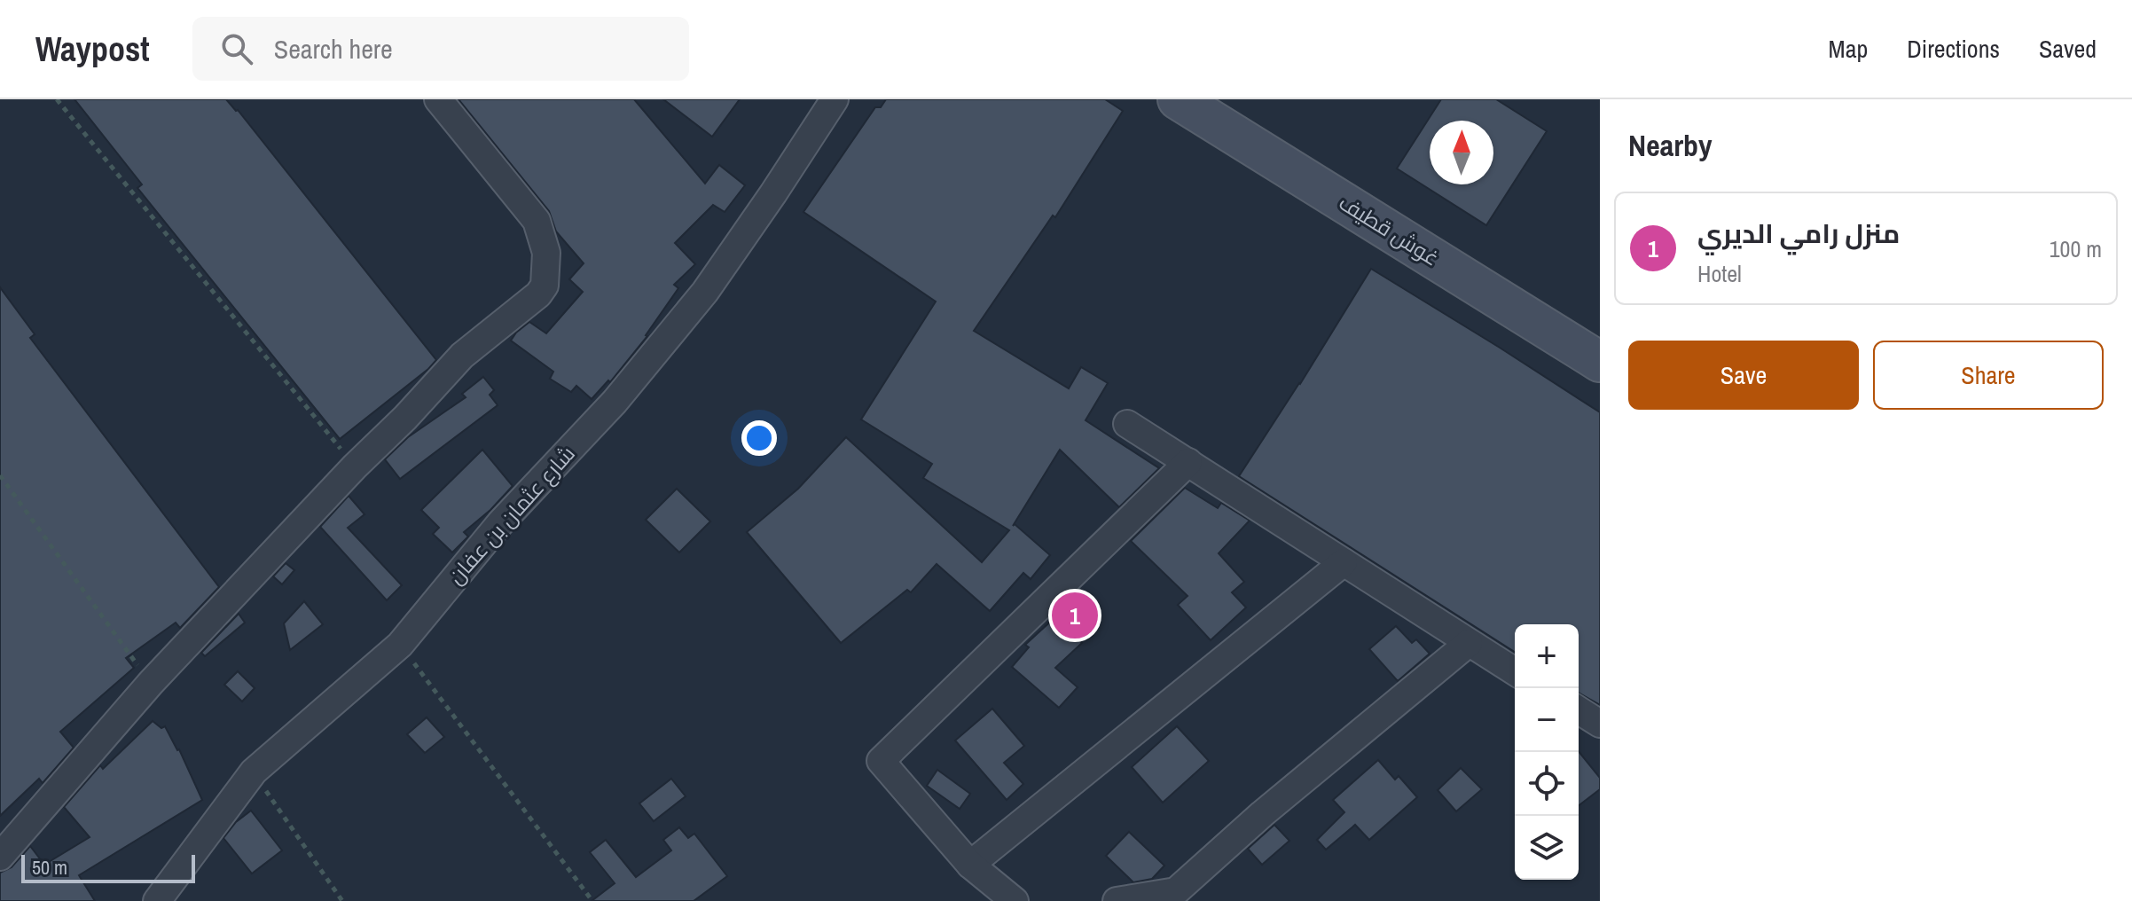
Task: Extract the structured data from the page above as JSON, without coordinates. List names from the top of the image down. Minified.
{"streets":{"main road":["غوش قطيف"],"street":["شارع عثمان بن عفان"]},"scale_bar":"50 m","north":"top","page":{"header":"Waypost","search":"Search here","nav":["Map","Directions","Saved"],"heading":"Nearby","list":[{"mark":"1","name":"منزل رامي الديري","note":"Hotel","value":"100 m"}],"buttons":["Save","Share"],"pins":"1","map_buttons":["+","−"],"scale":"50 m"}}
